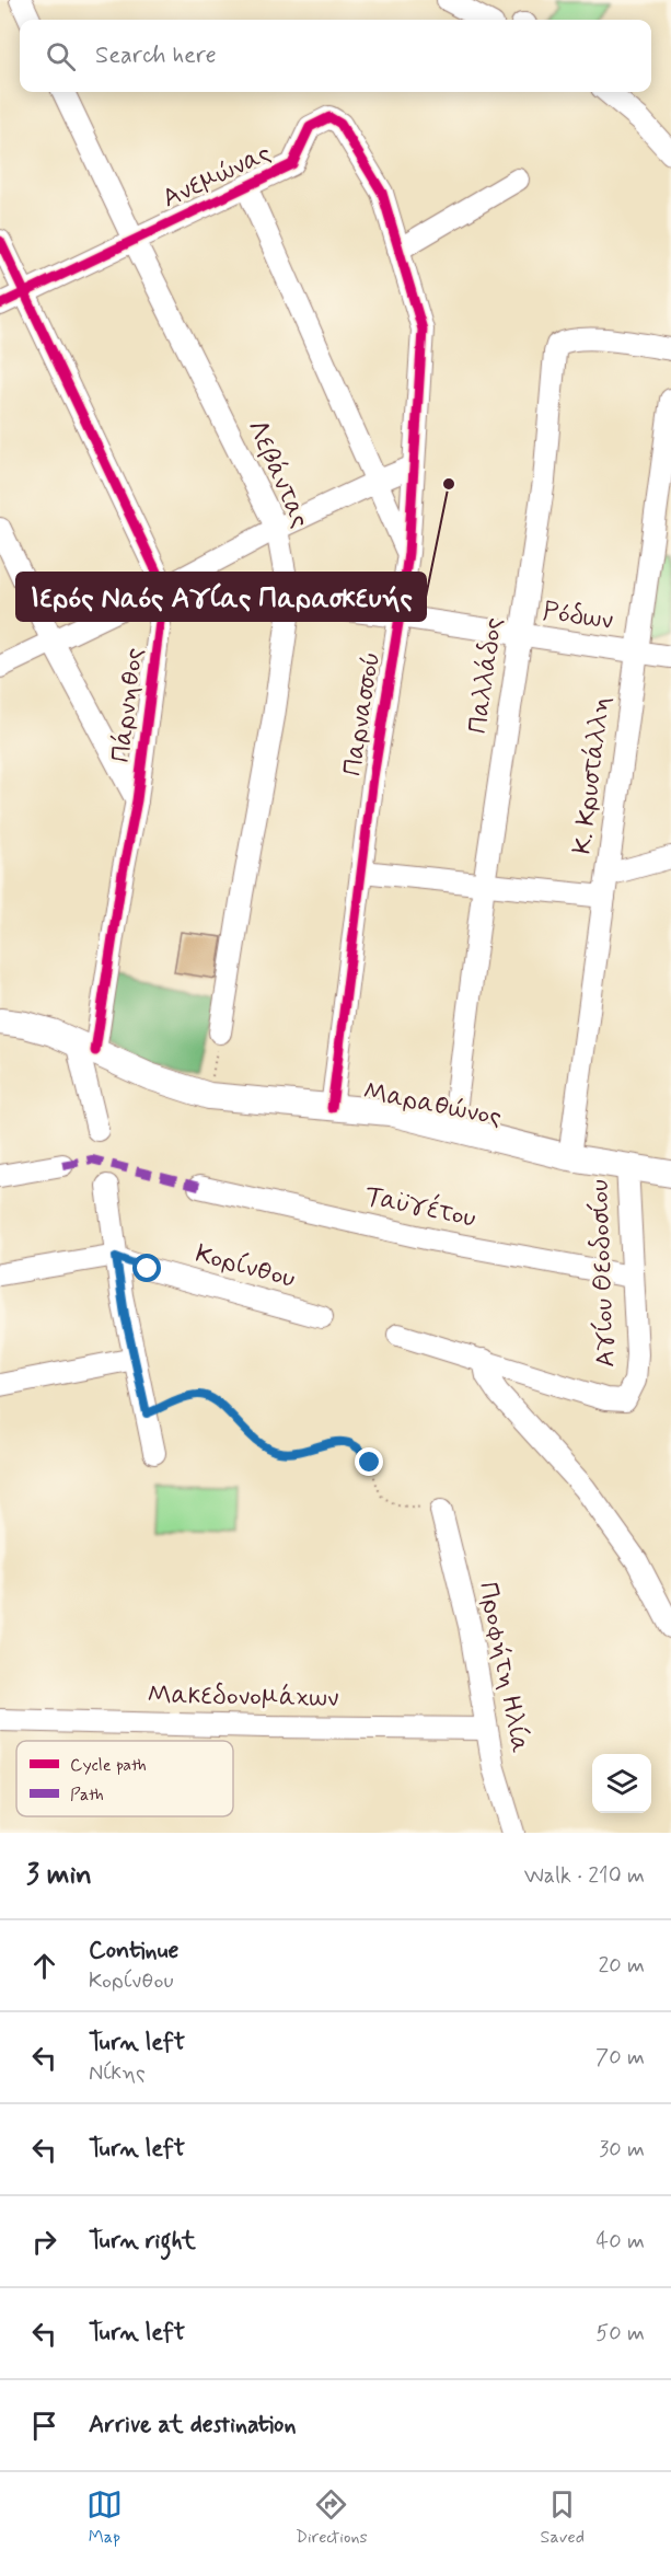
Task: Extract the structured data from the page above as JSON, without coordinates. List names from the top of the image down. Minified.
{"streets":{"main road":["Μαραθώνος"],"street":["Ανεμώνας","Λεβάντας","Ρόδων","Παλλάδος","Πάρνηθος","Παρνασσού","Κ. Κρυστάλλη","Ταϋγέτου","Κορίνθου","Αγίου Θεοδοσίου","Προφήτη Ηλία","Μακεδονομάχων"]},"crossings":[["Ανεμώνας","Λεβάντας"],["Ανεμώνας","Παρνασσού"],["Λεβάντας","Ρόδων"],["Ρόδων","Παλλάδος"],["Ρόδων","Πάρνηθος"],["Ρόδων","Παρνασσού"],["Ρόδων","Κ. Κρυστάλλη"],["Παλλάδος","Μαραθώνος"],["Πάρνηθος","Μαραθώνος"],["Παρνασσού","Μαραθώνος"],["Κ. Κρυστάλλη","Μαραθώνος"],["Μαραθώνος","Αγίου Θεοδοσίου"],["Ταϋγέτου","Αγίου Θεοδοσίου"],["Προφήτη Ηλία","Μακεδονομάχων"]],"places":["Ιερός Ναός Αγίας Παρασκευής"],"legend":["Cycle path","Path"],"page":{"search":"Search here","heading":["3 min","Walk · 210 m"],"list":[["Continue","Κορίνθου","20 m"],["Turn left","Νίκης","70 m"],["Turn left","30 m"],["Turn right","40 m"],["Turn left","50 m"],"Arrive at destination"],"nav":["Map","Directions","Saved"]}}
